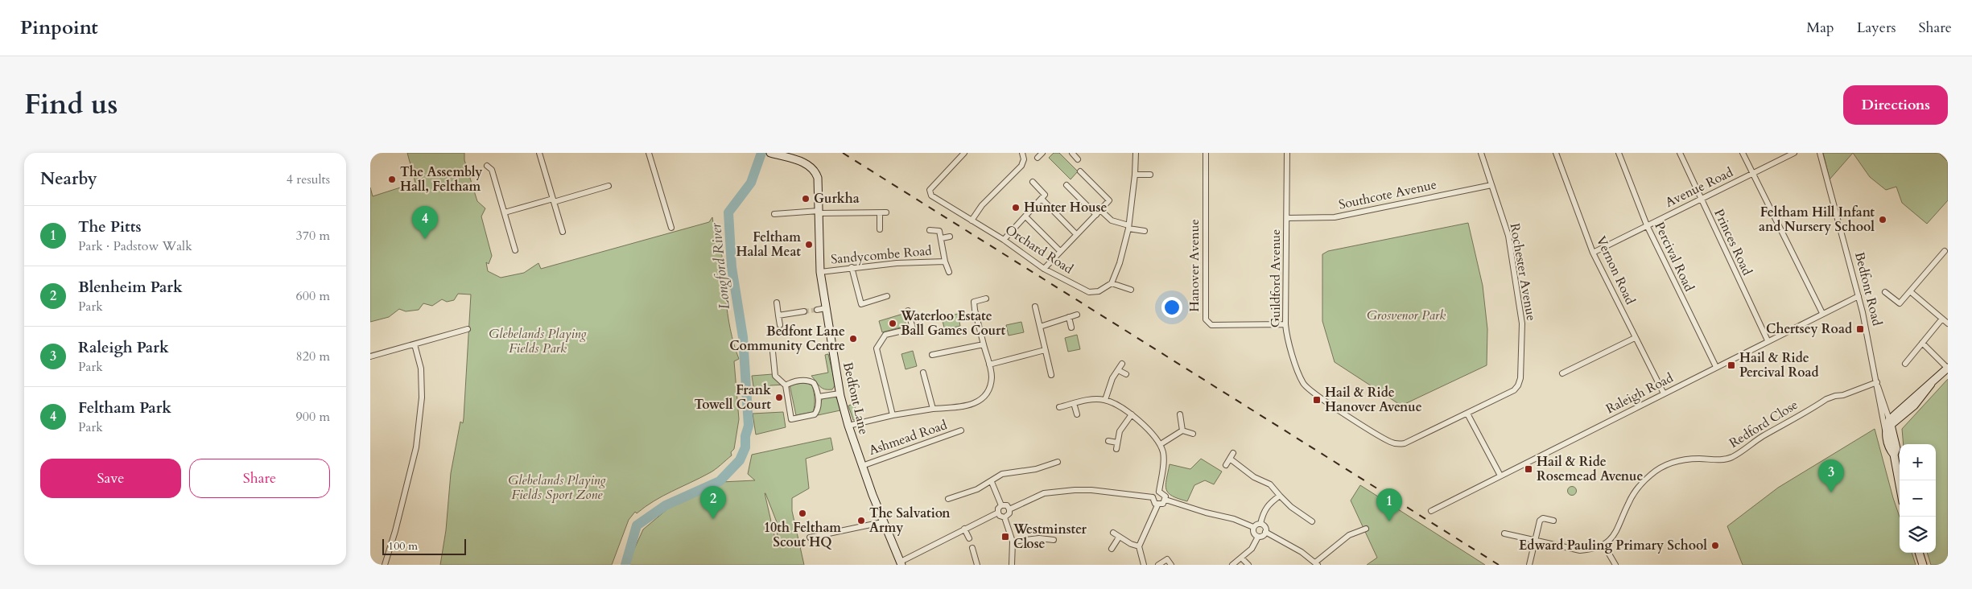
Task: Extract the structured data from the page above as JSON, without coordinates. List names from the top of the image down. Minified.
{"streets":{"main road":["Bedfont Road","Bedfont Lane"],"street":["Avenue Road","Southcote Avenue","Princes Road","Orchard Road","Sandycombe Road","Percival Road","Hanover Avenue","Vernon Road","Rochester Avenue","Guildford Avenue","Raleigh Road","Redford Close","Ashmead Road"]},"crossings":[["Avenue Road","Princes Road"],["Avenue Road","Percival Road"],["Avenue Road","Vernon Road"],["Southcote Avenue","Rochester Avenue"],["Southcote Avenue","Guildford Avenue"],["Princes Road","Raleigh Road"],["Sandycombe Road","Bedfont Lane"],["Percival Road","Raleigh Road"],["Hanover Avenue","Guildford Avenue"],["Vernon Road","Raleigh Road"],["Rochester Avenue","Guildford Avenue"],["Bedfont Road","Raleigh Road"],["Bedfont Road","Redford Close"],["Bedfont Lane","Ashmead Road"]],"water":["Longford River"],"parks":["Grosvenor Park","Glebelands Playing Fields Park","Glebelands Playing Fields Sport Zone"],"places":{"other":["The Assembly Hall, Feltham","Gurkha","Hunter House","Feltham Hill Infant and Nursery School","Feltham Halal Meat","Waterloo Estate Ball Games Court","Bedfont Lane Community Centre","Frank Towell Court","10th Feltham Scout HQ","The Salvation Army","Edward Pauling Primary School"],"transit":["Chertsey Road","Hail & Ride Percival Road","Hail & Ride Hanover Avenue","Hail & Ride Rosemead Avenue","Westminster Close"]},"scale_bar":"100 m","page":{"header":"Pinpoint","nav":["Map","Layers","Share"],"title":"Find us","buttons":["Directions",["Save","Share"]],"heading":["Nearby","4 results"],"list":[{"mark":"1","name":"The Pitts","note":"Park · Padstow Walk","value":"370 m"},{"mark":"2","name":"Blenheim Park","note":"Park","value":"600 m"},{"mark":"3","name":"Raleigh Park","note":"Park","value":"820 m"},{"mark":"4","name":"Feltham Park","note":"Park","value":"900 m"}],"pins":["4","3","2","1"],"map_buttons":["+","−"],"scale":"100 m"}}
